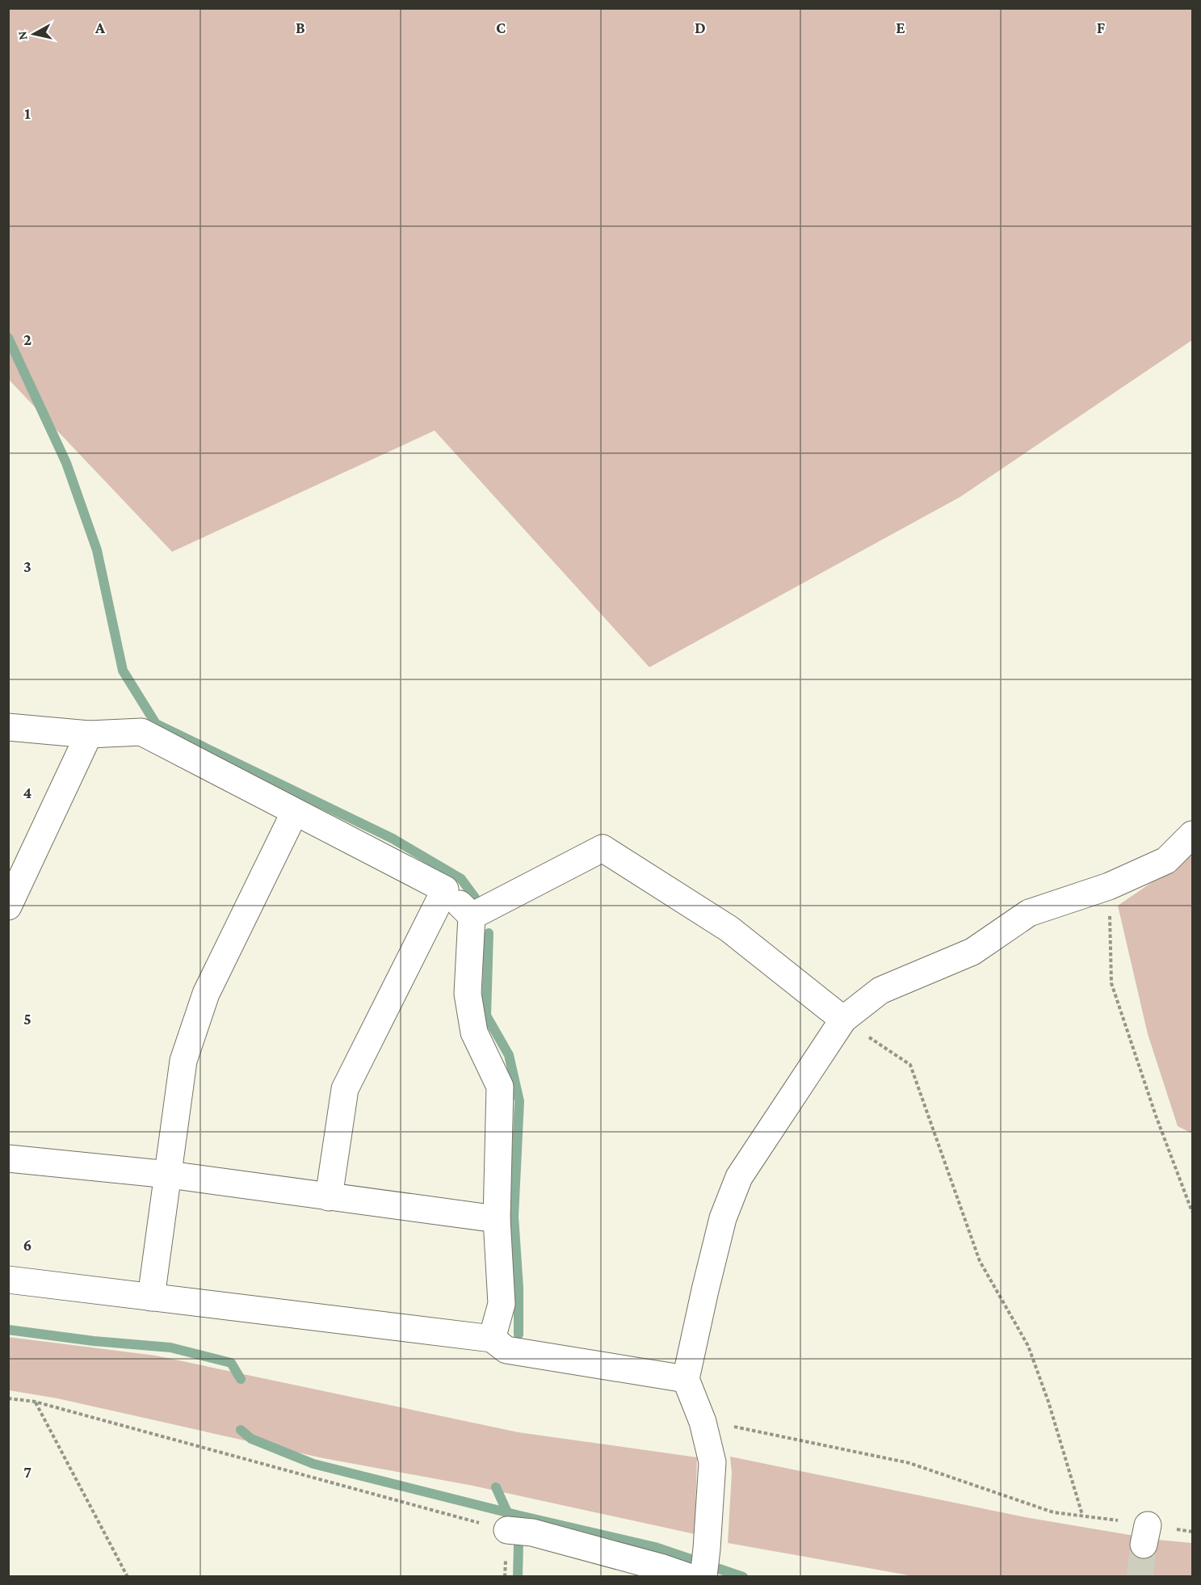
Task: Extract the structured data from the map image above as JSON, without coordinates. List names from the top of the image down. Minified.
{"north":"left","grid":{"columns":["A","B","C","D","E","F"],"rows":["1","2","3","4","5","6","7"]}}
